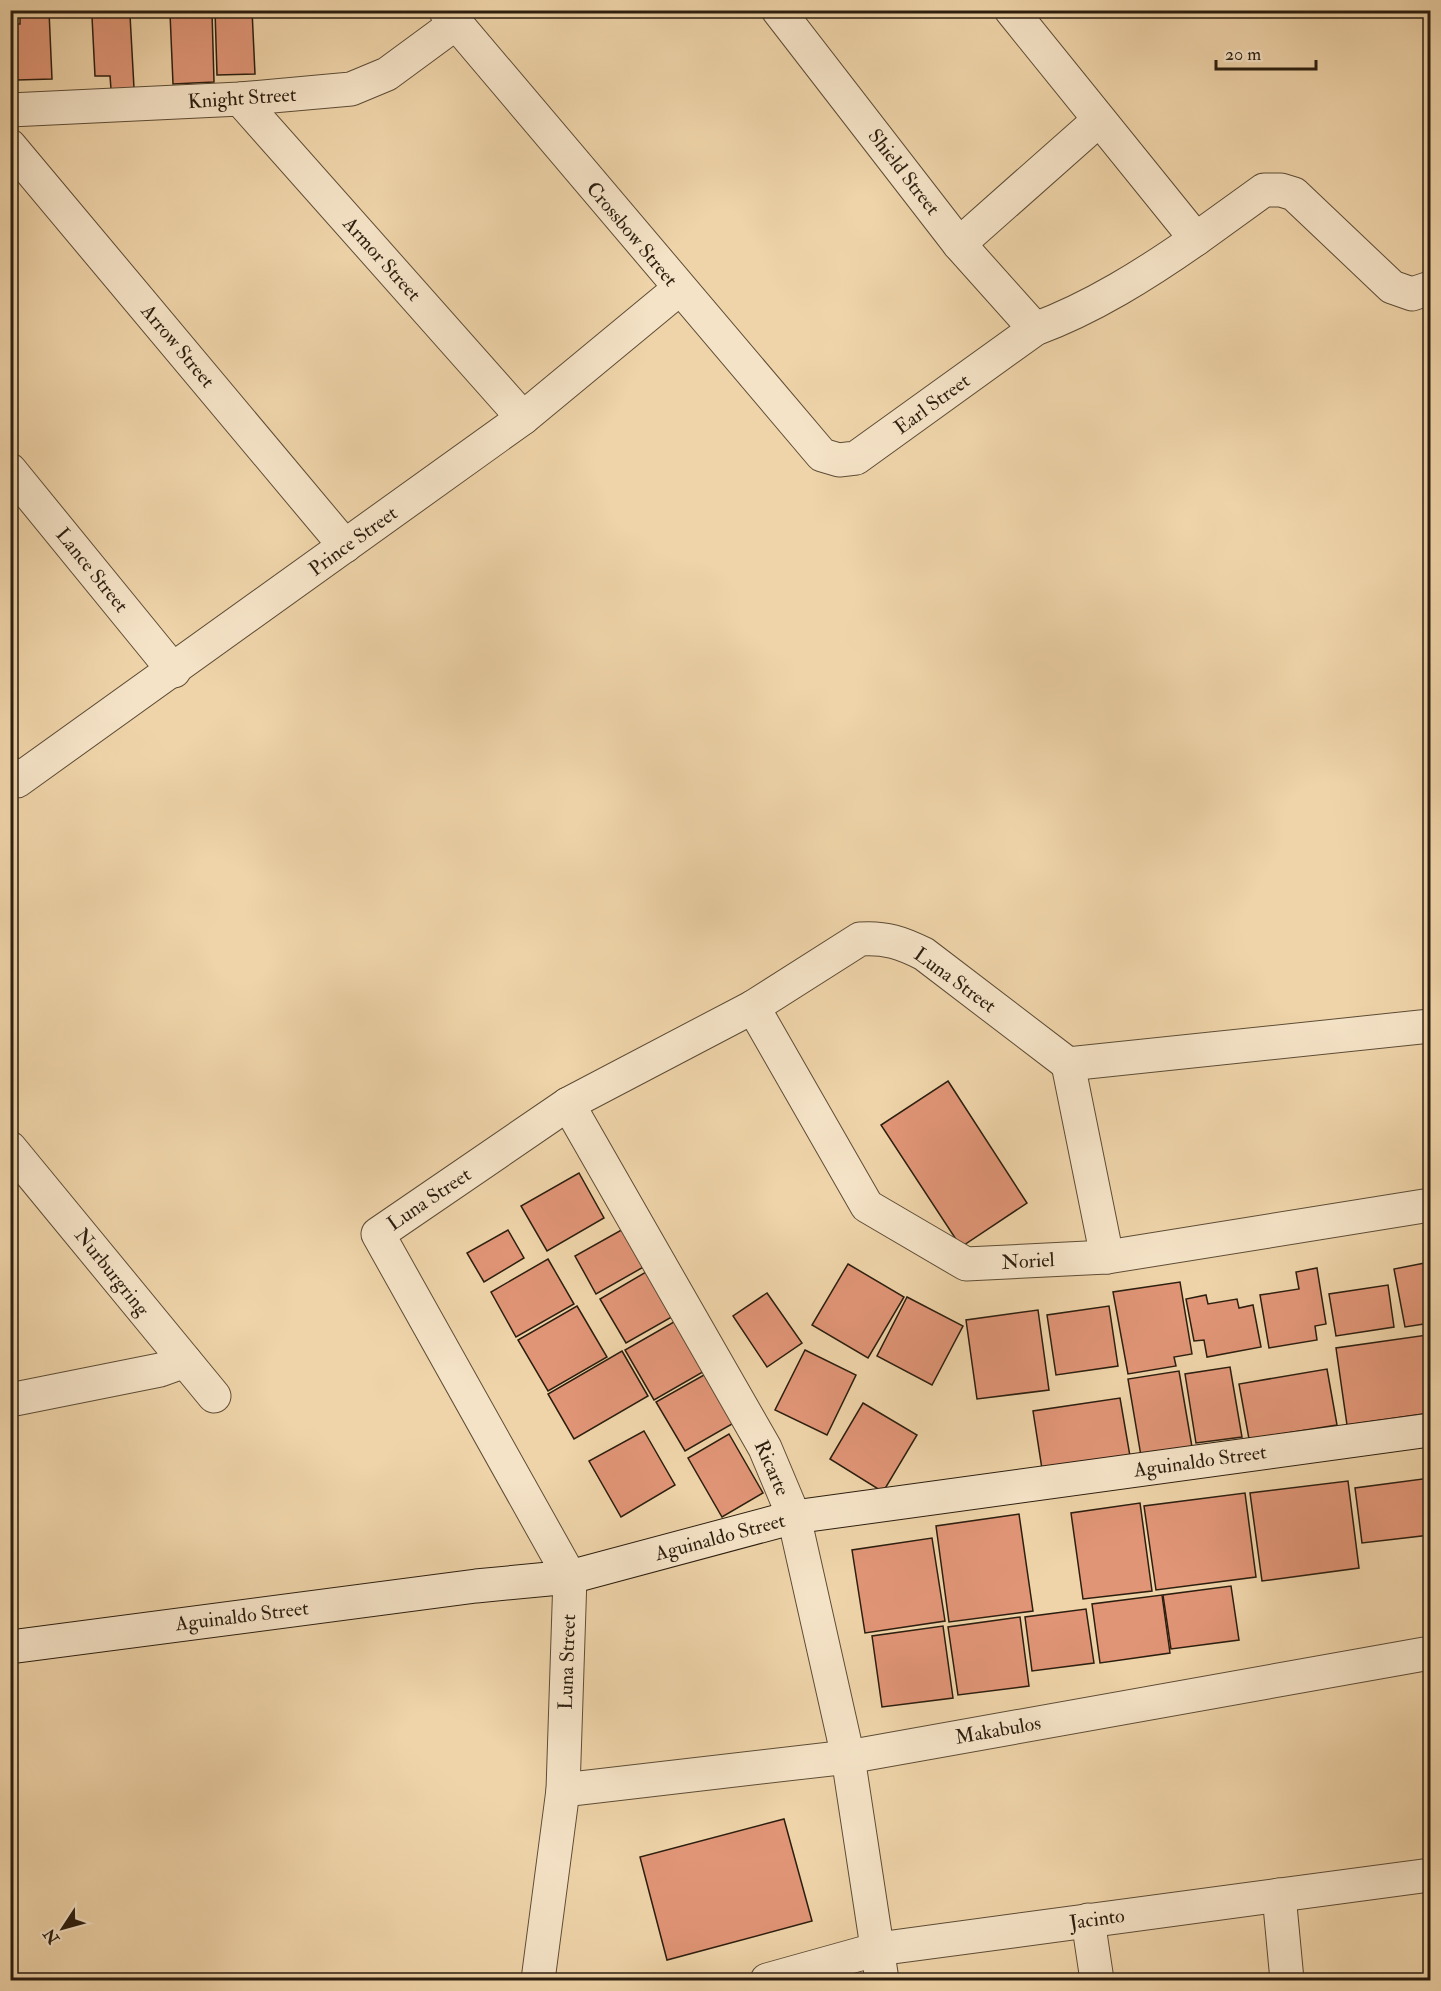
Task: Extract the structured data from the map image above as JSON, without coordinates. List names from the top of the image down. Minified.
{"streets":{"street":["Knight Street","Shield Street","Crossbow Street","Armor Street","Arrow Street","Earl Street","Prince Street","Lance Street","Luna Street","Noriel","Nurburgring","Aguinaldo Street","Ricarte","Makabulos","Jacinto"]},"crossings":[["Knight Street","Crossbow Street"],["Knight Street","Armor Street"],["Shield Street","Earl Street"],["Crossbow Street","Earl Street"],["Crossbow Street","Prince Street"],["Armor Street","Prince Street"],["Arrow Street","Prince Street"],["Prince Street","Lance Street"],["Luna Street","Noriel"],["Luna Street","Aguinaldo Street"],["Luna Street","Ricarte"],["Luna Street","Makabulos"],["Aguinaldo Street","Ricarte"],["Ricarte","Makabulos"],["Ricarte","Jacinto"]],"scale_bar":"20 m","north":"bottom left"}
